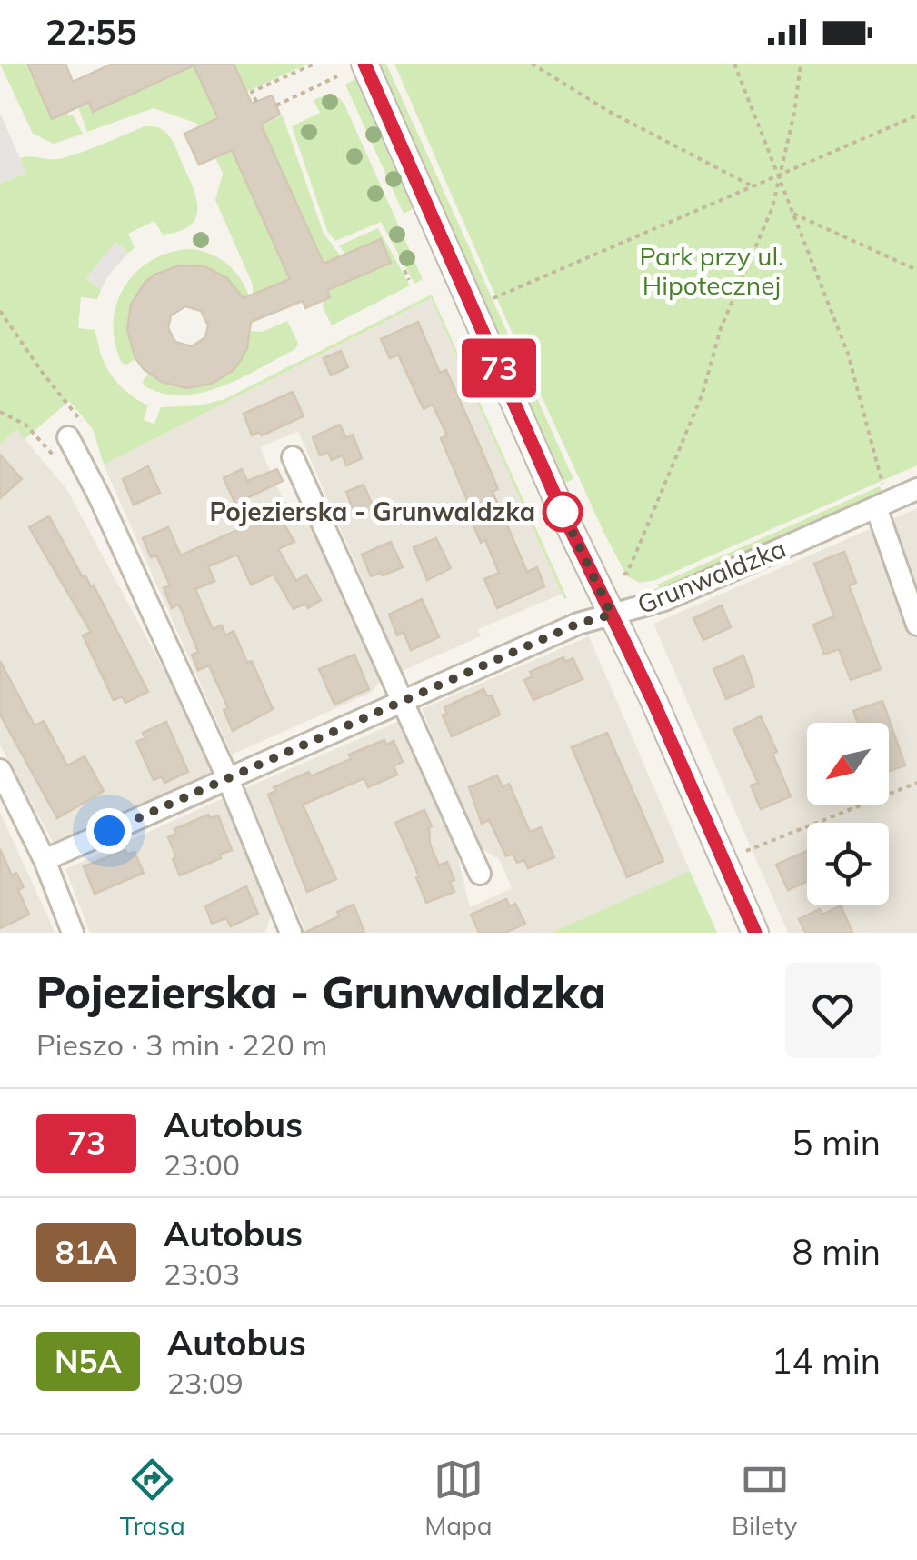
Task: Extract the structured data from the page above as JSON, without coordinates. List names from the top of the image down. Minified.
{"streets":{"street":["Grunwaldzka"]},"parks":["Park przy ul. Hipotecznej"],"places":["Pojezierska - Grunwaldzka"],"lines":["bus line 73"],"north":"bottom left","page":{"status":"22:55","on_map":"73","heading":["Pojezierska - Grunwaldzka","Pieszo · 3 min · 220 m"],"list":[{"mark":"73","name":"Autobus","note":"23:00","value":"5 min"},{"mark":"81A","name":"Autobus","note":"23:03","value":"8 min"},{"mark":"N5A","name":"Autobus","note":"23:09","value":"14 min"}],"tabs":["Trasa","Mapa","Bilety"]}}
